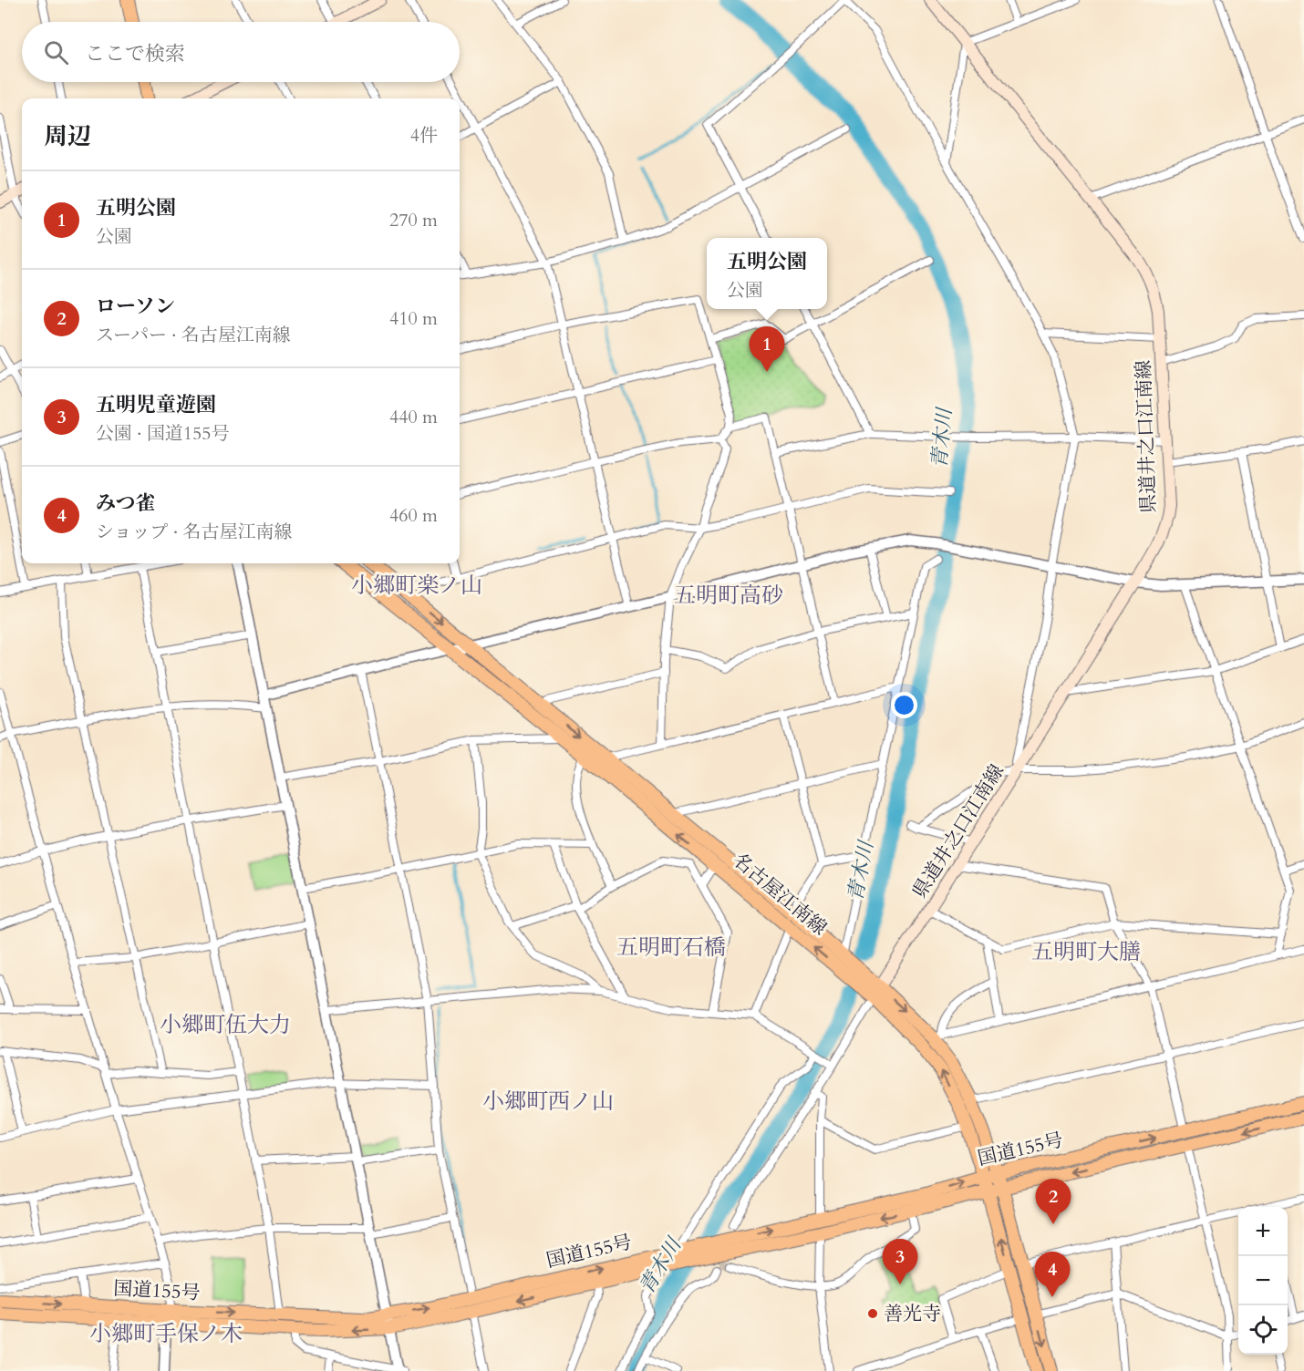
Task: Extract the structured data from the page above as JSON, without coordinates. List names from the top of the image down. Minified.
{"streets":{"main road":["県道井之口江南線","名古屋江南線","国道155号"]},"crossings":[["県道井之口江南線","名古屋江南線"],["名古屋江南線","国道155号"]],"districts":["小郷町楽ノ山","五明町高砂","五明町石橋","五明町大膳","小郷町伍大力","小郷町西ノ山","小郷町手保ノ木"],"water":["青木川"],"places":["善光寺"],"page":{"search":"ここで検索","heading":["周辺","4件"],"list":[{"mark":"1","name":"五明公園","note":"公園","value":"270 m"},{"mark":"2","name":"ローソン","note":"スーパー · 名古屋江南線","value":"410 m"},{"mark":"3","name":"五明児童遊園","note":"公園 · 国道155号","value":"440 m"},{"mark":"4","name":"みつ雀","note":"ショップ · 名古屋江南線","value":"460 m"}],"popup":["五明公園","公園"],"pins":["1","2","3","4"],"map_buttons":["+","−"]}}
